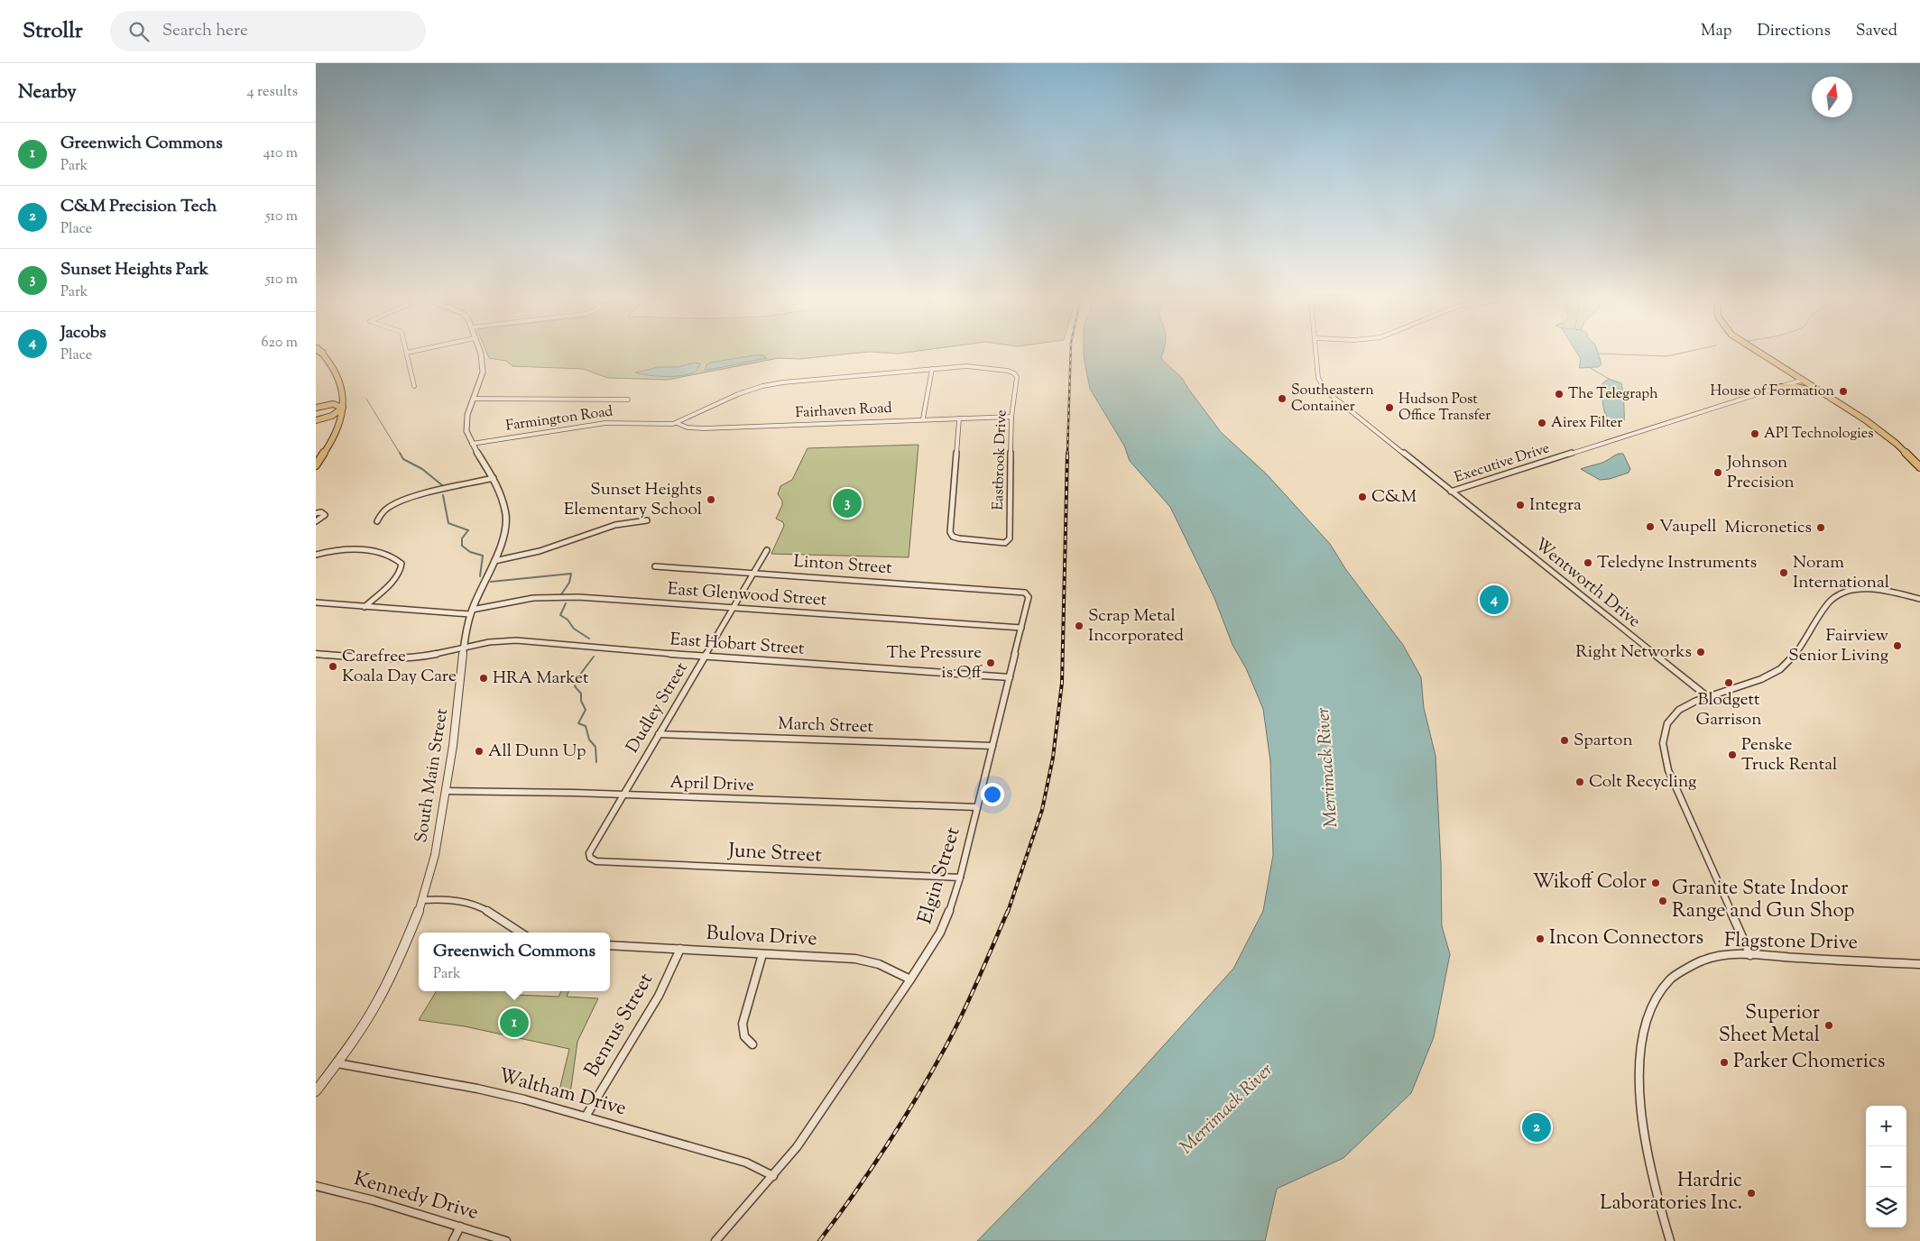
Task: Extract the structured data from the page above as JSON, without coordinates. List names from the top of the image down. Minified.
{"streets":{"street":["Fairhaven Road","Farmington Road","Eastbrook Drive","Executive Drive","Linton Street","Wentworth Drive","East Glenwood Street","East Hobart Street","Dudley Street","March Street","South Main Street","April Drive","June Street","Elgin Street","Bulova Drive","Flagstone Drive","Benrus Street","Waltham Drive","Kennedy Drive"]},"crossings":[["Fairhaven Road","Farmington Road"],["Fairhaven Road","Eastbrook Drive"],["Farmington Road","Eastbrook Drive"],["Farmington Road","South Main Street"],["Executive Drive","Wentworth Drive"],["Linton Street","Dudley Street"],["Linton Street","Elgin Street"],["East Glenwood Street","Dudley Street"],["East Glenwood Street","South Main Street"],["East Glenwood Street","Elgin Street"],["East Hobart Street","Dudley Street"],["East Hobart Street","South Main Street"],["East Hobart Street","Elgin Street"],["Dudley Street","March Street"],["Dudley Street","April Drive"],["Dudley Street","June Street"],["March Street","Elgin Street"],["South Main Street","April Drive"],["South Main Street","Waltham Drive"],["April Drive","Elgin Street"],["June Street","Elgin Street"],["Elgin Street","Bulova Drive"],["Elgin Street","Waltham Drive"],["Bulova Drive","Benrus Street"],["Benrus Street","Waltham Drive"]],"water":["Merrimack River"],"places":["House of Formation","The Telegraph","Southeastern Container","Hudson Post Office Transfer","Airex Filter","API Technologies","Johnson Precision","C&M","Sunset Heights Elementary School","Integra","Vaupell","Micronetics","Teledyne Instruments","Noram International","Scrap Metal Incorporated","Fairview Senior Living","Right Networks","The Pressure is Off","Carefree Koala Day Care","HRA Market","Blodgett Garrison","Sparton","All Dunn Up","Penske Truck Rental","Colt Recycling","Wikoff Color","Granite State Indoor Range and Gun Shop","Incon Connectors","Superior Sheet Metal","Parker Chomerics","Hardric Laboratories Inc."],"north":"top","page":{"header":"Strollr","search":"Search here","nav":["Map","Directions","Saved"],"heading":["Nearby","4 results"],"list":[{"mark":"1","name":"Greenwich Commons","note":"Park","value":"410 m"},{"mark":"2","name":"C&M Precision Tech","note":"Place","value":"510 m"},{"mark":"3","name":"Sunset Heights Park","note":"Park","value":"510 m"},{"mark":"4","name":"Jacobs","note":"Place","value":"620 m"}],"pins":["3","4","1","2"],"popup":["Greenwich Commons","Park"],"map_buttons":["+","−"]}}
